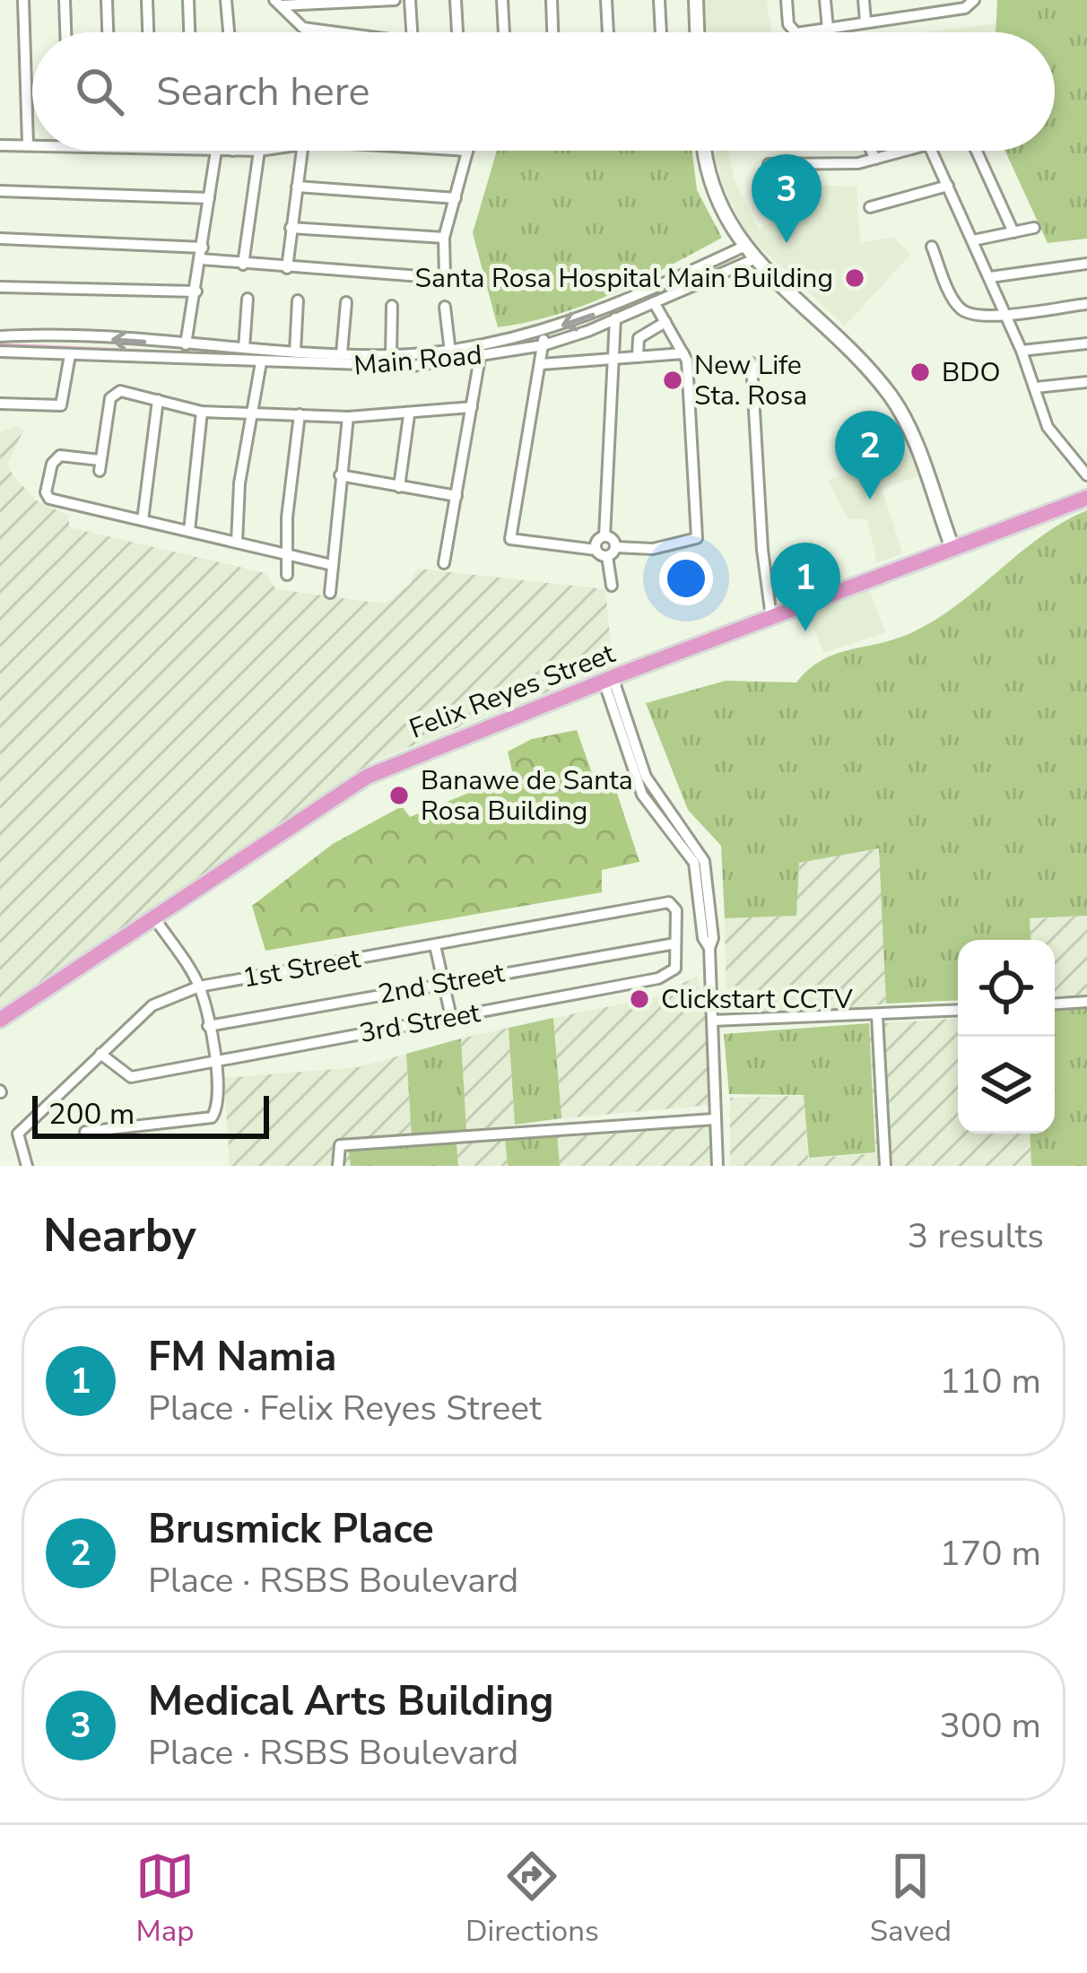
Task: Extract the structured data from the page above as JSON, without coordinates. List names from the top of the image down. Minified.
{"streets":{"main road":["Felix Reyes Street"],"street":["Main Road","1st Street","2nd Street","3rd Street"]},"crossings":[["1st Street","2nd Street"],["1st Street","3rd Street"],["2nd Street","3rd Street"]],"places":["Santa Rosa Hospital Main Building","BDO","New Life Sta. Rosa","Banawe de Santa Rosa Building","Clickstart CCTV"],"scale_bar":"200 m","page":{"search":"Search here","pins":["3","2","1"],"scale":"200 m","heading":["Nearby","3 results"],"list":[{"mark":"1","name":"FM Namia","note":"Place · Felix Reyes Street","value":"110 m"},{"mark":"2","name":"Brusmick Place","note":"Place · RSBS Boulevard","value":"170 m"},{"mark":"3","name":"Medical Arts Building","note":"Place · RSBS Boulevard","value":"300 m"}],"nav":["Map","Directions","Saved"]}}
